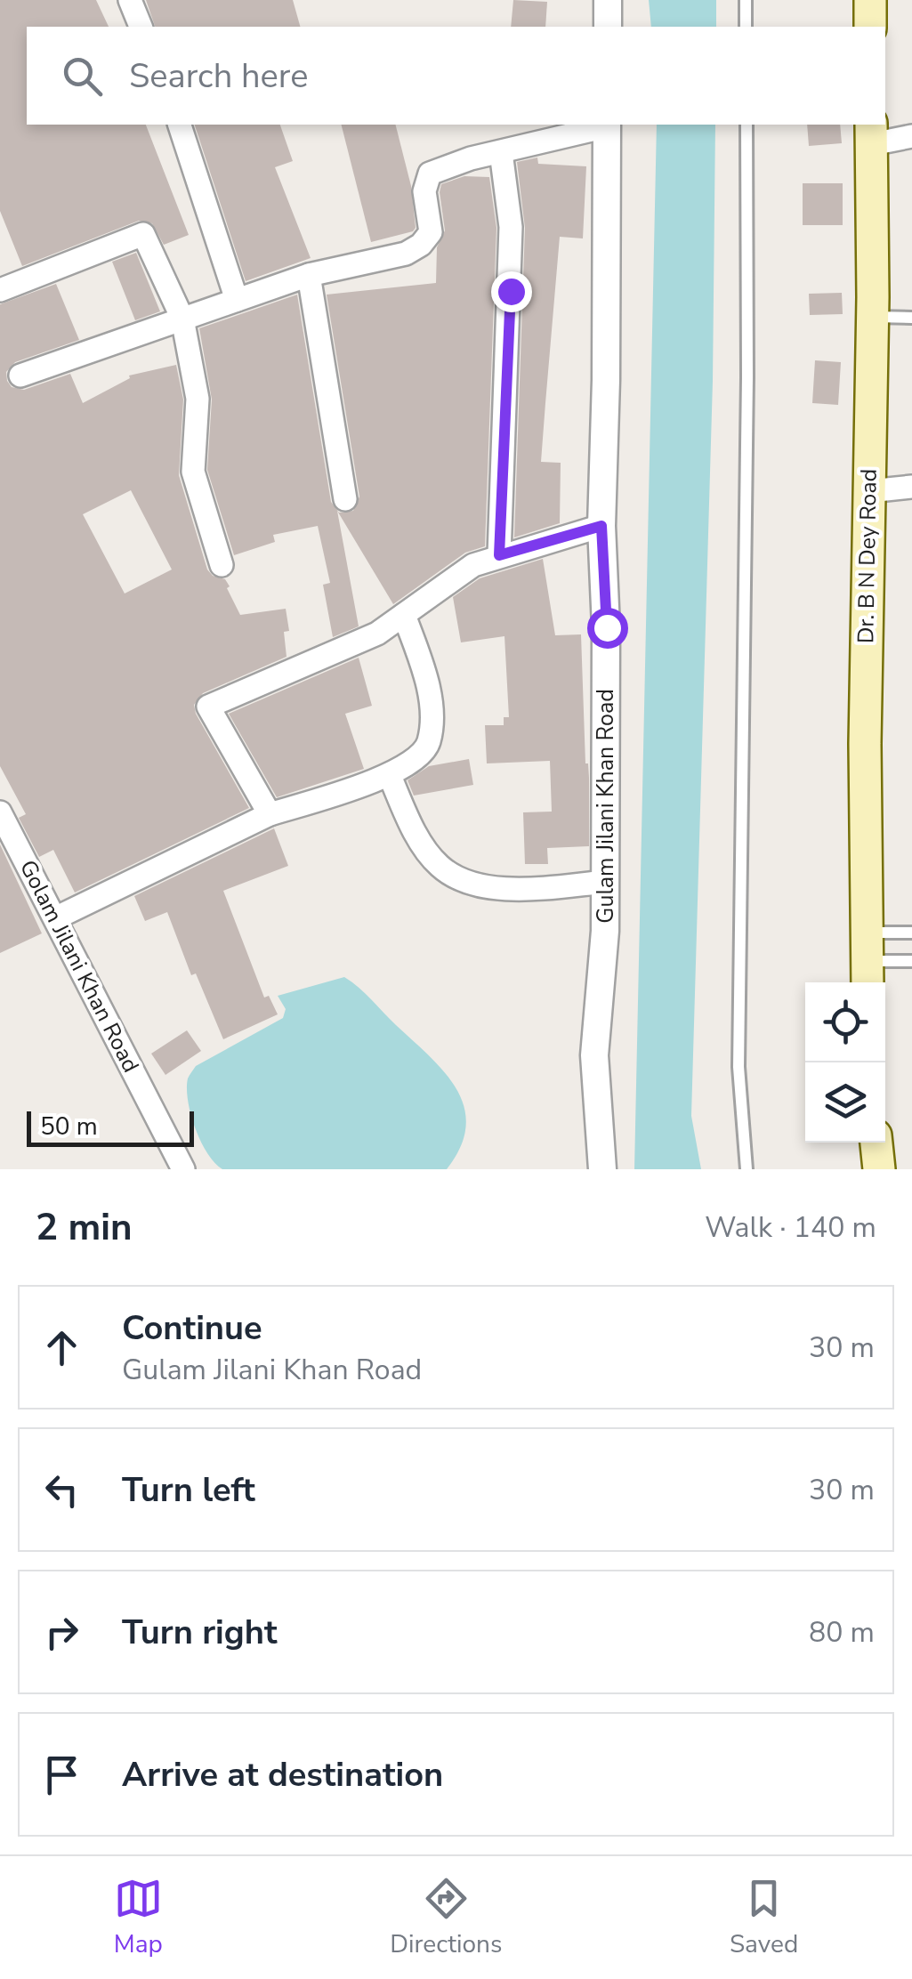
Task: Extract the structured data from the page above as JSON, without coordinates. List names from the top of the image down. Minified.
{"streets":{"main road":["Dr. B N Dey Road"],"street":["Gulam Jilani Khan Road","Golam Jilani Khan Road"]},"scale_bar":"50 m","page":{"search":"Search here","scale":"50 m","heading":["2 min","Walk · 140 m"],"list":[["Continue","Gulam Jilani Khan Road","30 m"],["Turn left","30 m"],["Turn right","80 m"],"Arrive at destination"],"nav":["Map","Directions","Saved"]}}
